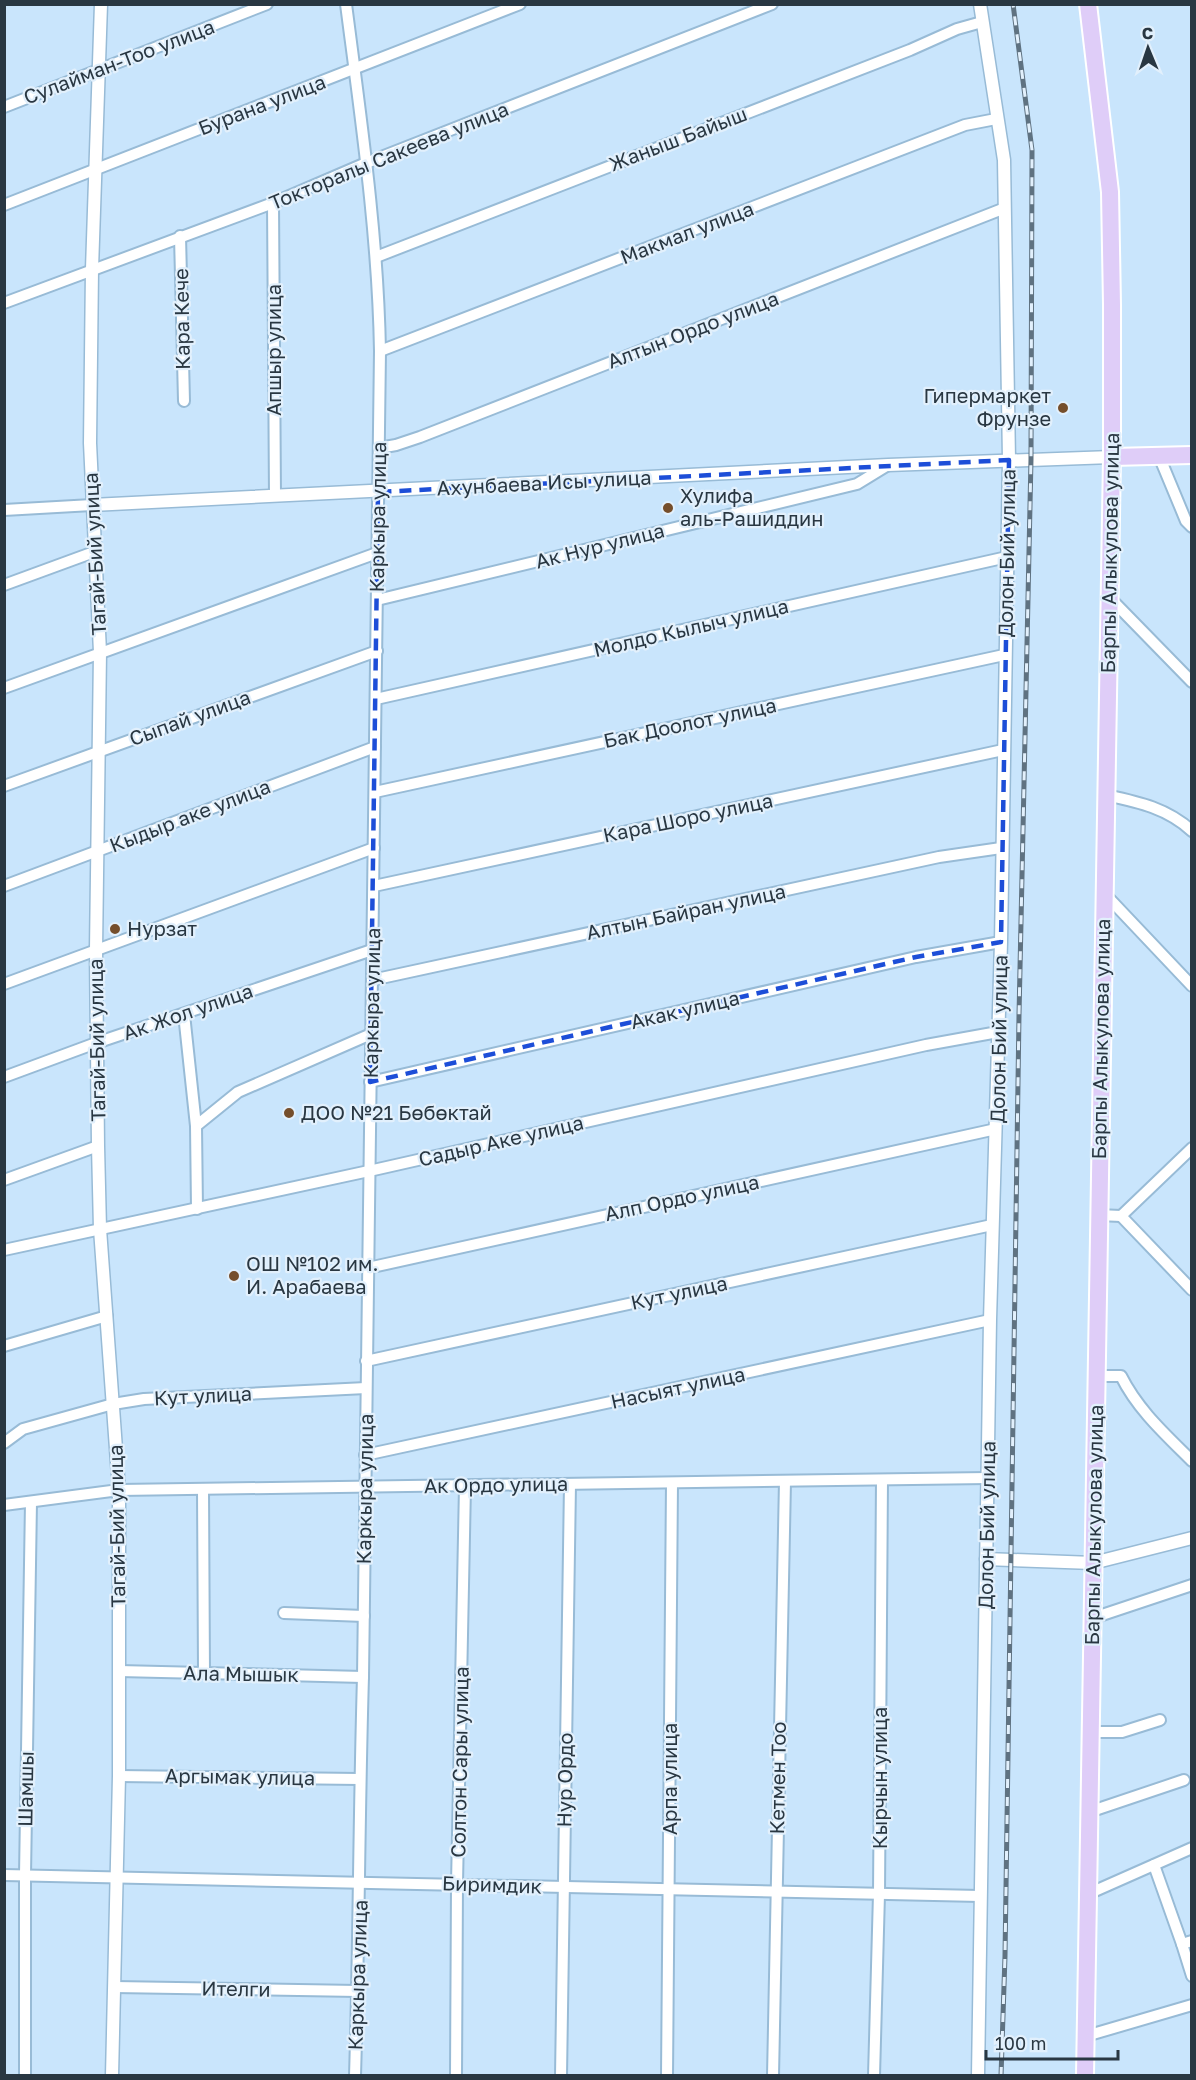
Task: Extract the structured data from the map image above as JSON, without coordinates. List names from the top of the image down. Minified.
{"streets":{"main road":["Ахунбаева Исы улица","Барпы Алыкулова улица"],"street":["Сулайман-Тоо улица","Бурана улица","Жаныш Байыш","Токторалы Сакеева улица","Макмал улица","Кара Кече","Алтын Ордо улица","Апшыр улица","Каркыра улица","Ак Нур улица","Долон Бий улица","Тагай-Бий улица","Молдо Кылыч улица","Сыпай улица","Бак Доолот улица","Кыдыр аке улица","Кара Шоро улица","Алтын Байран улица","Акак улица","Ак Жол улица","Садыр Аке улица","Алп Ордо улица","Кут улица","Насыят улица","Ак Ордо улица","Ала Мышык","Солтон Сары улица","Аргымак улица","Кетмен Тоо","Кырчын улица","Арпа улица","Нур Ордо","Шамшы","Биримдик","Ителги"]},"crossings":[["Сулайман-Тоо улица","Тагай-Бий улица"],["Бурана улица","Каркыра улица"],["Бурана улица","Тагай-Бий улица"],["Жаныш Байыш","Каркыра улица"],["Жаныш Байыш","Долон Бий улица"],["Токторалы Сакеева улица","Кара Кече"],["Токторалы Сакеева улица","Апшыр улица"],["Токторалы Сакеева улица","Каркыра улица"],["Токторалы Сакеева улица","Тагай-Бий улица"],["Макмал улица","Каркыра улица"],["Макмал улица","Долон Бий улица"],["Алтын Ордо улица","Каркыра улица"],["Алтын Ордо улица","Долон Бий улица"],["Апшыр улица","Ахунбаева Исы улица"],["Ахунбаева Исы улица","Каркыра улица"],["Ахунбаева Исы улица","Ак Нур улица"],["Ахунбаева Исы улица","Долон Бий улица"],["Ахунбаева Исы улица","Барпы Алыкулова улица"],["Ахунбаева Исы улица","Тагай-Бий улица"],["Каркыра улица","Ак Нур улица"],["Каркыра улица","Молдо Кылыч улица"],["Каркыра улица","Сыпай улица"],["Каркыра улица","Бак Доолот улица"],["Каркыра улица","Кыдыр аке улица"],["Каркыра улица","Кара Шоро улица"],["Каркыра улица","Алтын Байран улица"],["Каркыра улица","Акак улица"],["Каркыра улица","Ак Жол улица"],["Каркыра улица","Садыр Аке улица"],["Каркыра улица","Алп Ордо улица"],["Каркыра улица","Кут улица"],["Каркыра улица","Насыят улица"],["Каркыра улица","Ак Ордо улица"],["Каркыра улица","Ала Мышык"],["Каркыра улица","Аргымак улица"],["Каркыра улица","Биримдик"],["Каркыра улица","Ителги"],["Долон Бий улица","Молдо Кылыч улица"],["Долон Бий улица","Бак Доолот улица"],["Долон Бий улица","Кара Шоро улица"],["Долон Бий улица","Алтын Байран улица"],["Долон Бий улица","Акак улица"],["Долон Бий улица","Садыр Аке улица"],["Долон Бий улица","Алп Ордо улица"],["Долон Бий улица","Кут улица"],["Долон Бий улица","Насыят улица"],["Долон Бий улица","Ак Ордо улица"],["Долон Бий улица","Биримдик"],["Тагай-Бий улица","Сыпай улица"],["Тагай-Бий улица","Кыдыр аке улица"],["Тагай-Бий улица","Ак Жол улица"],["Тагай-Бий улица","Садыр Аке улица"],["Тагай-Бий улица","Кут улица"],["Тагай-Бий улица","Ак Ордо улица"],["Тагай-Бий улица","Ала Мышык"],["Тагай-Бий улица","Аргымак улица"],["Тагай-Бий улица","Биримдик"],["Тагай-Бий улица","Ителги"],["Ак Ордо улица","Солтон Сары улица"],["Ак Ордо улица","Кетмен Тоо"],["Ак Ордо улица","Кырчын улица"],["Ак Ордо улица","Арпа улица"],["Ак Ордо улица","Нур Ордо"],["Ак Ордо улица","Шамшы"],["Солтон Сары улица","Биримдик"],["Кетмен Тоо","Биримдик"],["Кырчын улица","Биримдик"],["Арпа улица","Биримдик"],["Нур Ордо","Биримдик"],["Шамшы","Биримдик"]],"places":["Гипермаркет Фрунзе","Хулифа аль-Рашиддин","Нурзат","ДОО №21 Бөбөктай","ОШ №102 им. И. Арабаева"],"scale_bar":"100 m","north":"top"}
